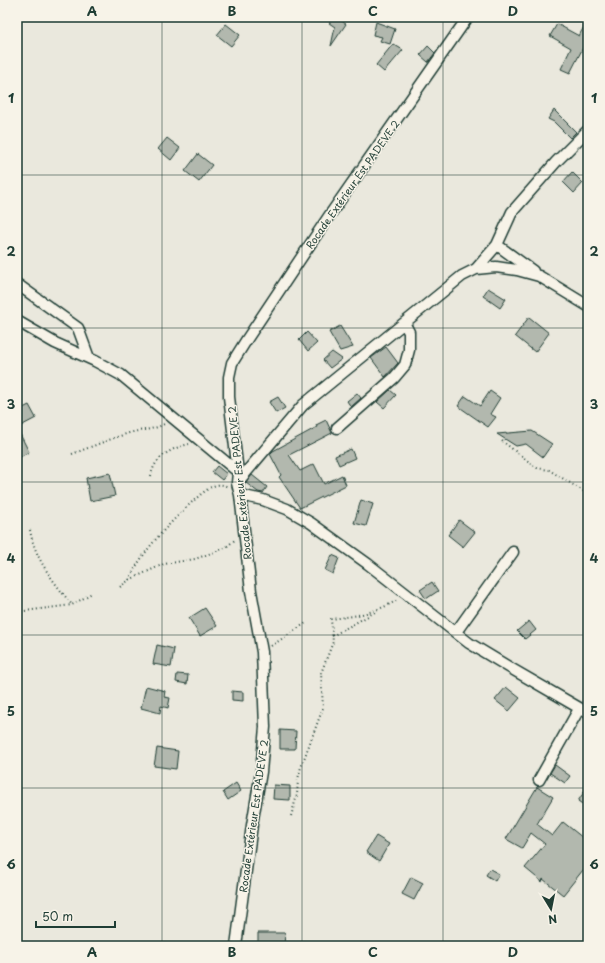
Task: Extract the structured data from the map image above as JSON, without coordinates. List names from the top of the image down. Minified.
{"streets":{"street":["Rocade Extérieur Est PADEVE 2"]},"scale_bar":"50 m","north":"bottom","grid":{"columns":["A","B","C","D"],"rows":["1","2","3","4","5","6"]}}
